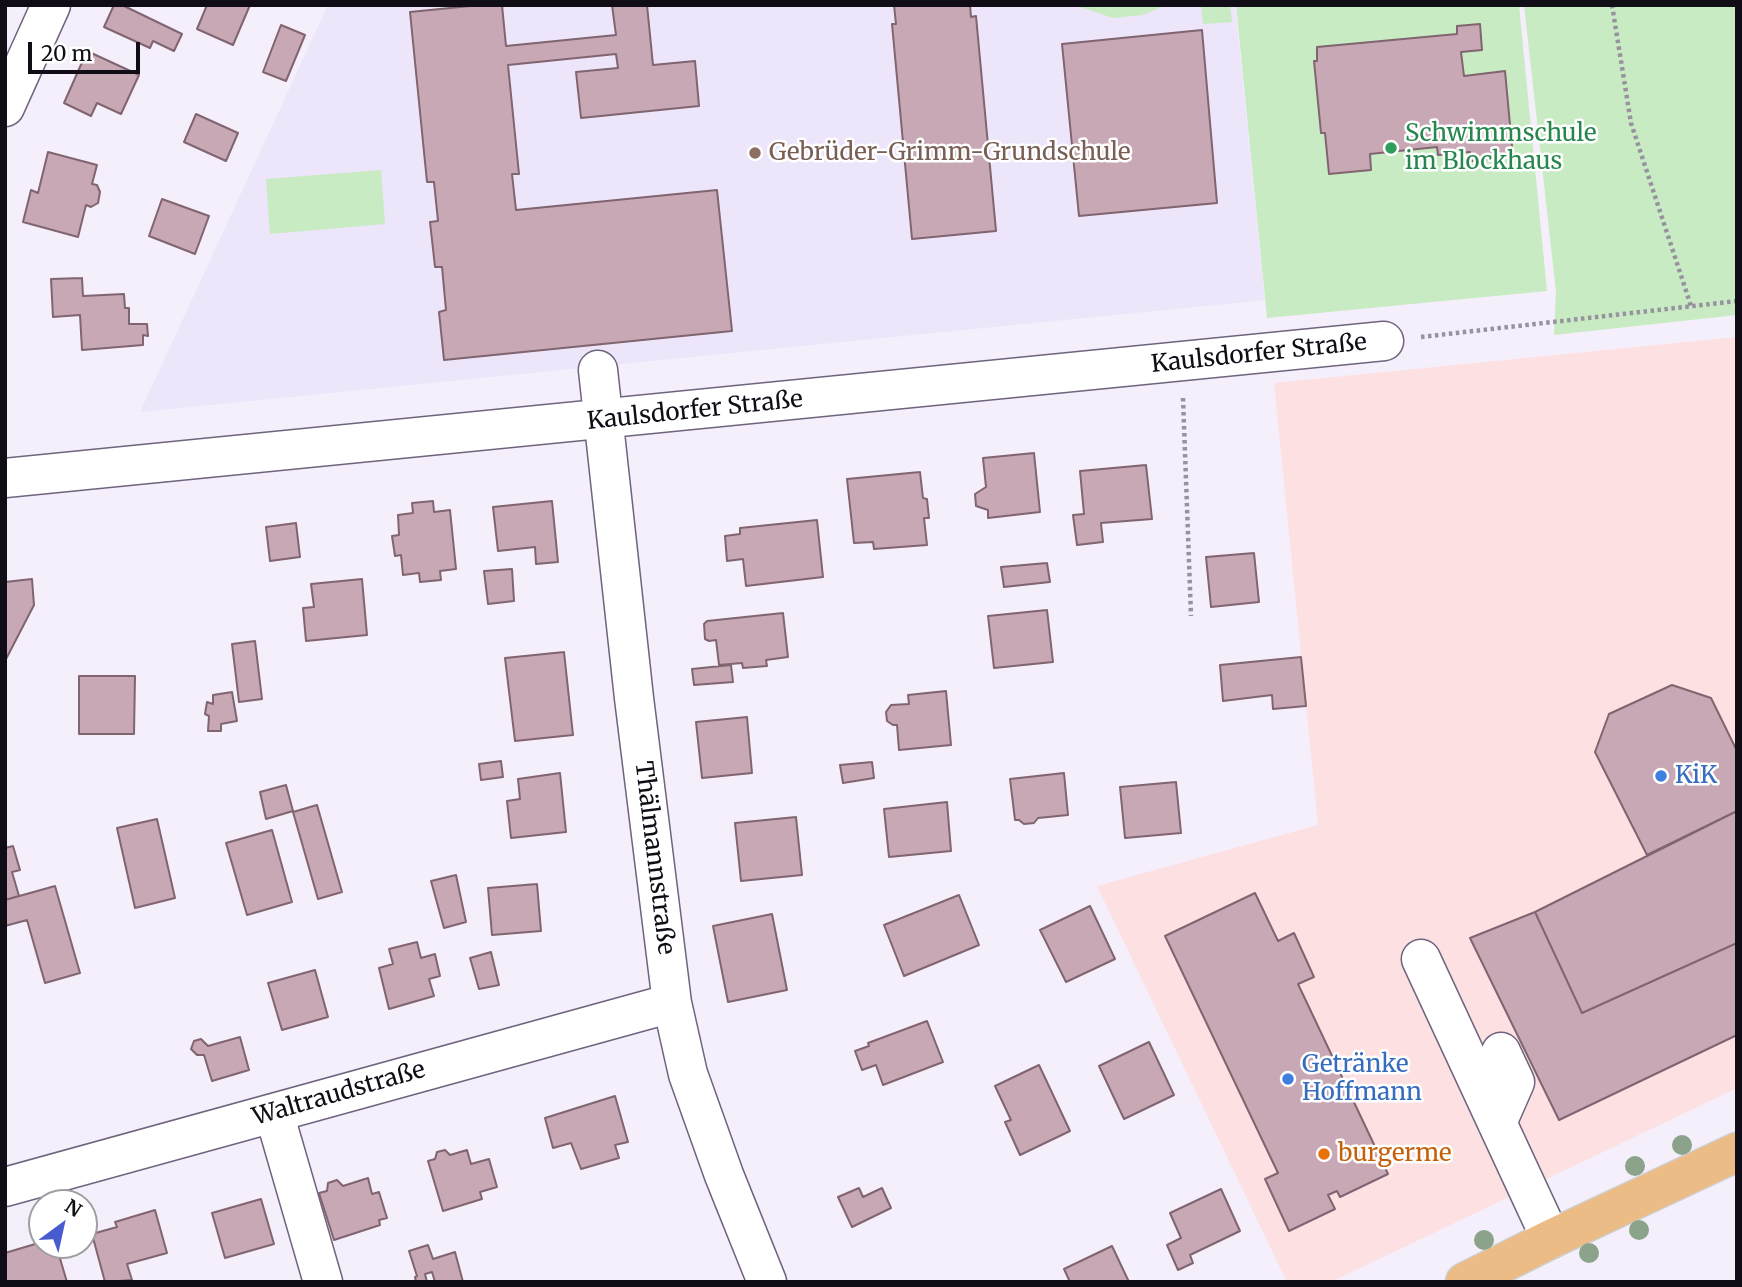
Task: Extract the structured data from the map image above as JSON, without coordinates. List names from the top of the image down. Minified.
{"streets":{"street":["Kaulsdorfer Straße","Thälmannstraße","Waltraudstraße"]},"crossings":[["Kaulsdorfer Straße","Thälmannstraße"],["Thälmannstraße","Waltraudstraße"]],"places":["Schwimmschule im Blockhaus","Gebrüder-Grimm-Grundschule","KiK","Getränke Hoffmann","burgerme"],"scale_bar":"20 m","north":"top right"}
